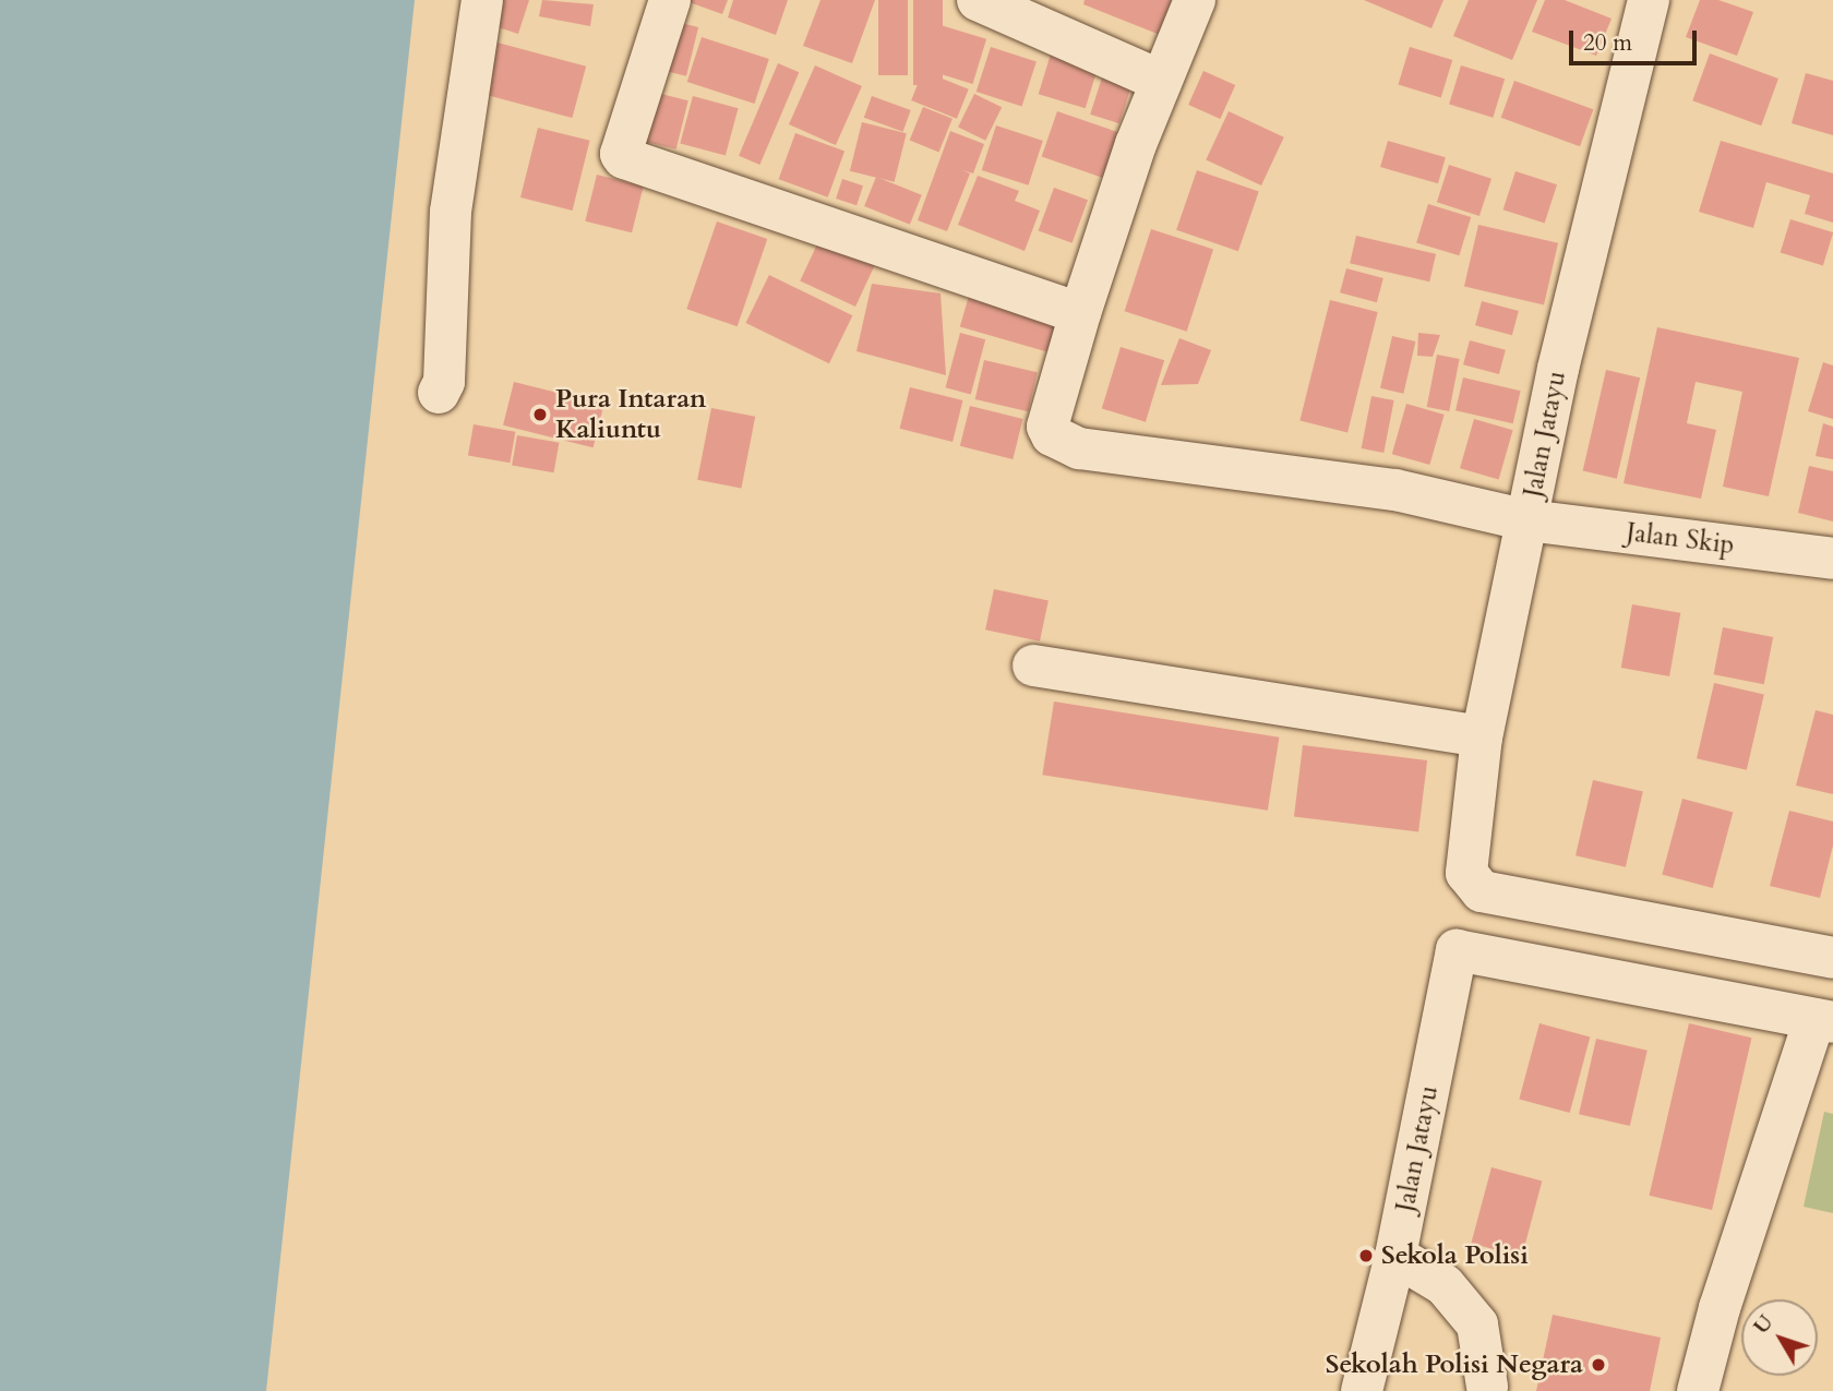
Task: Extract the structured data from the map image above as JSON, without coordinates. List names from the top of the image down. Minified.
{"streets":{"street":["Jalan Jatayu","Jalan Skip"]},"crossings":[["Jalan Jatayu","Jalan Skip"]],"places":["Pura Intaran Kaliuntu","Sekola Polisi","Sekolah Polisi Negara"],"scale_bar":"20 m","north":"top left"}
